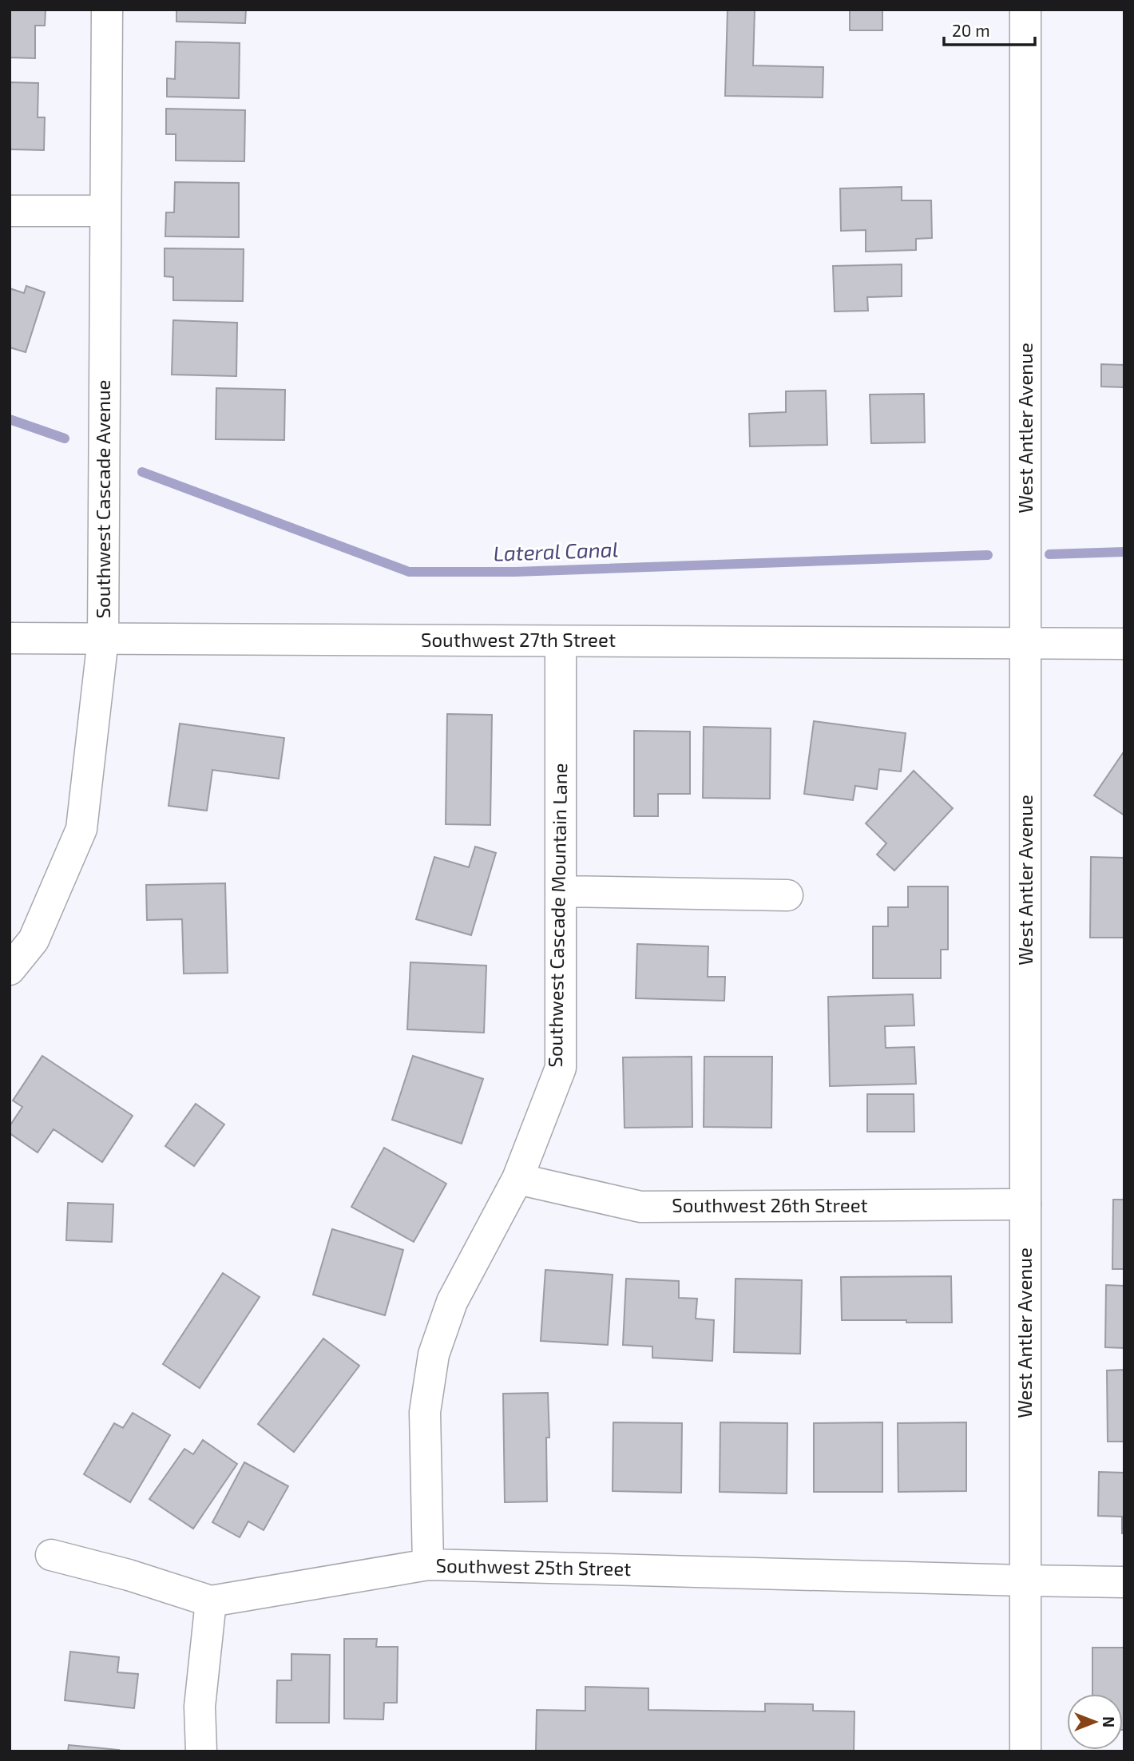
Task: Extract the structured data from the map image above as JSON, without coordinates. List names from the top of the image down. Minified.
{"streets":{"street":["West Antler Avenue","Southwest Cascade Avenue","Southwest 27th Street","Southwest Cascade Mountain Lane","Southwest 26th Street","Southwest 25th Street"]},"crossings":[["West Antler Avenue","Southwest 27th Street"],["West Antler Avenue","Southwest 26th Street"],["West Antler Avenue","Southwest 25th Street"],["Southwest Cascade Avenue","Southwest 27th Street"],["Southwest 27th Street","Southwest Cascade Mountain Lane"],["Southwest Cascade Mountain Lane","Southwest 26th Street"],["Southwest Cascade Mountain Lane","Southwest 25th Street"]],"water":["Lateral Canal"],"scale_bar":"20 m","north":"right"}
